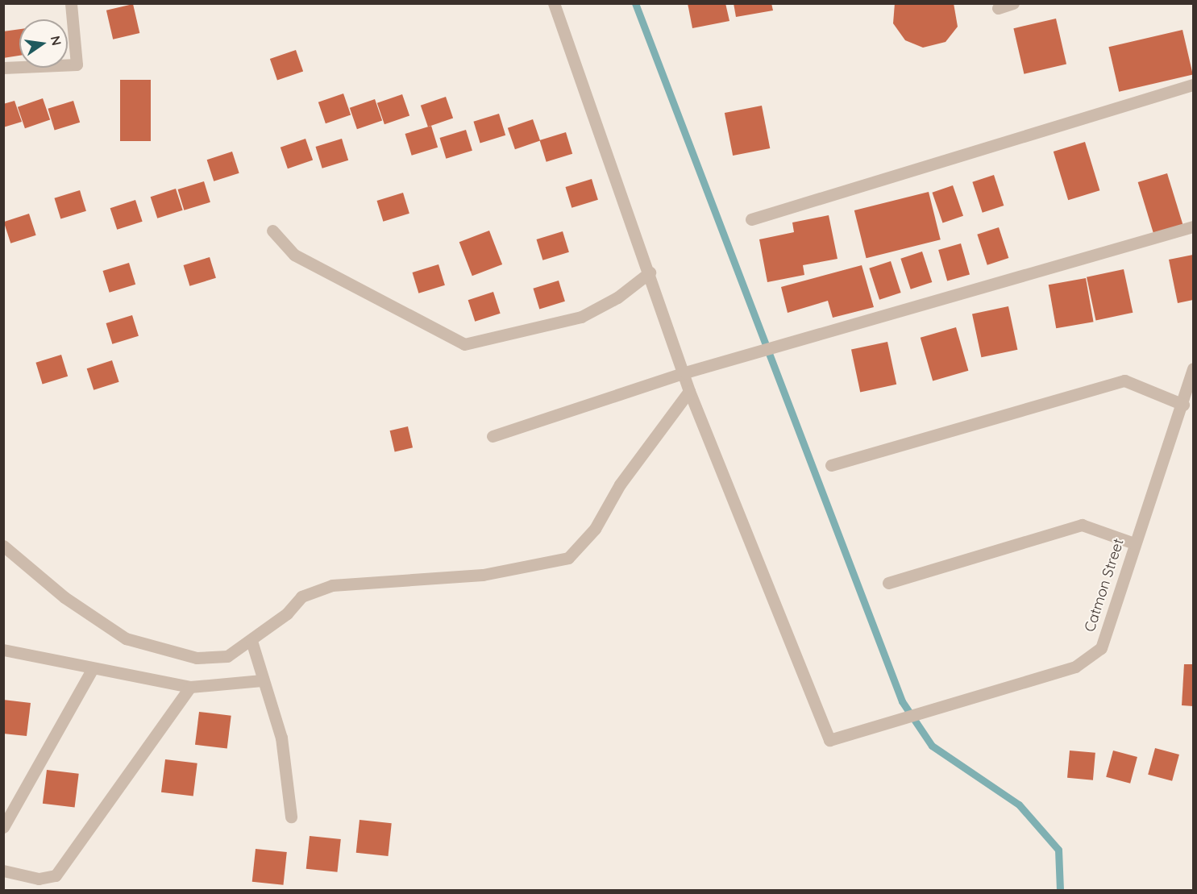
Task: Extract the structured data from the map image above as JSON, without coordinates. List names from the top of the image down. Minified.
{"streets":{"street":["Catmon Street"]},"north":"right"}
